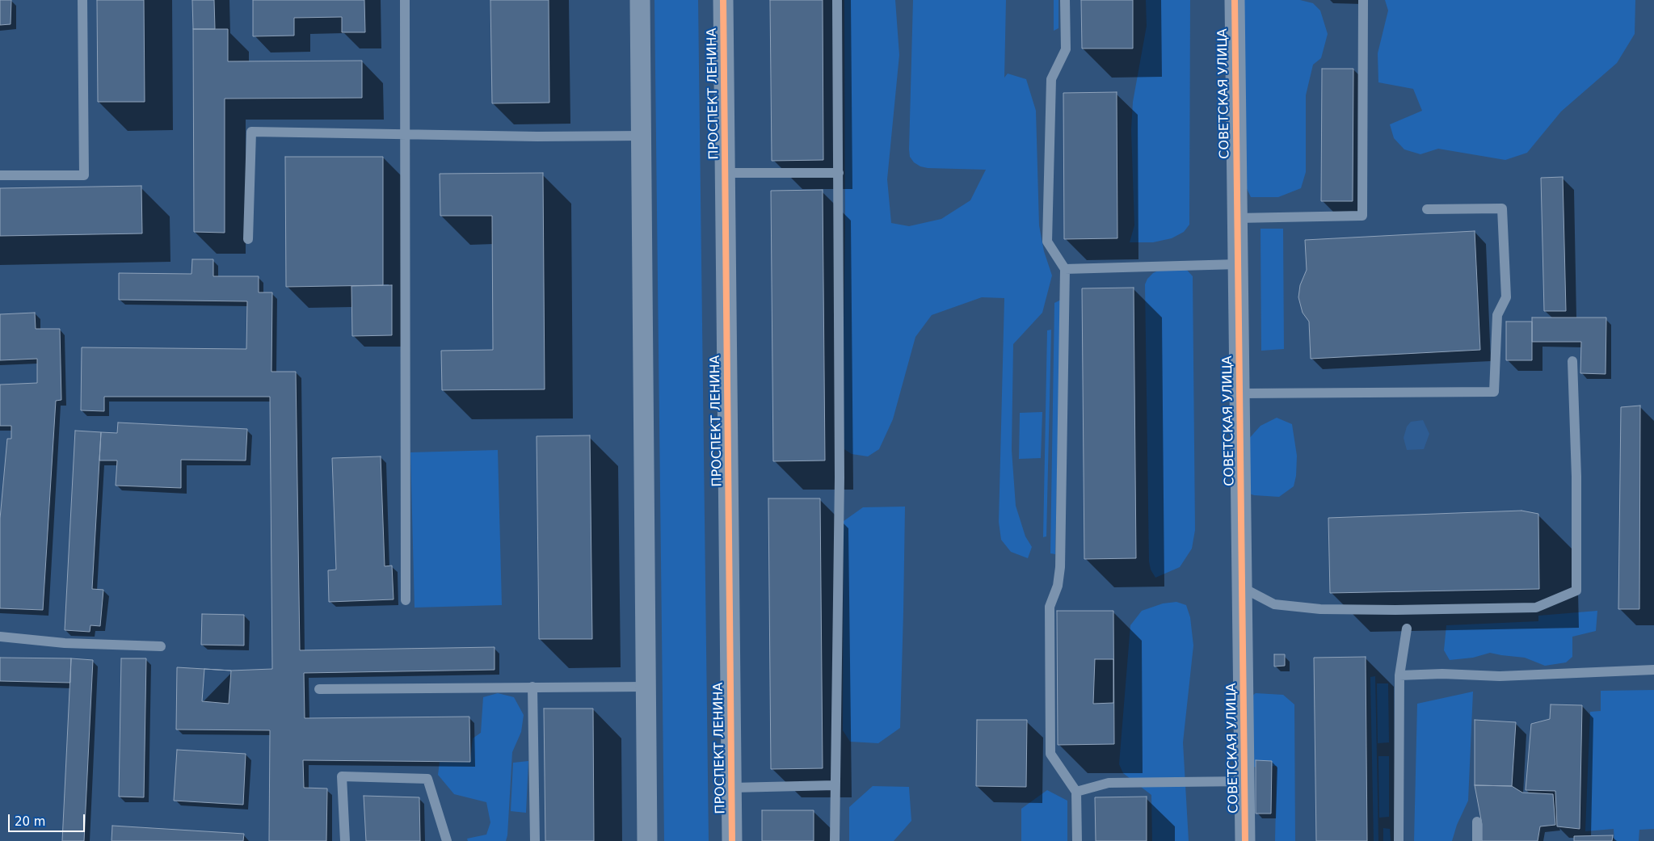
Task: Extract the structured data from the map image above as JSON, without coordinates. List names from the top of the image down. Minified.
{"streets":{"street":["ПРОСПЕКТ ЛЕНИНА","СОВЕТСКАЯ УЛИЦА"]},"scale_bar":"20 m"}
